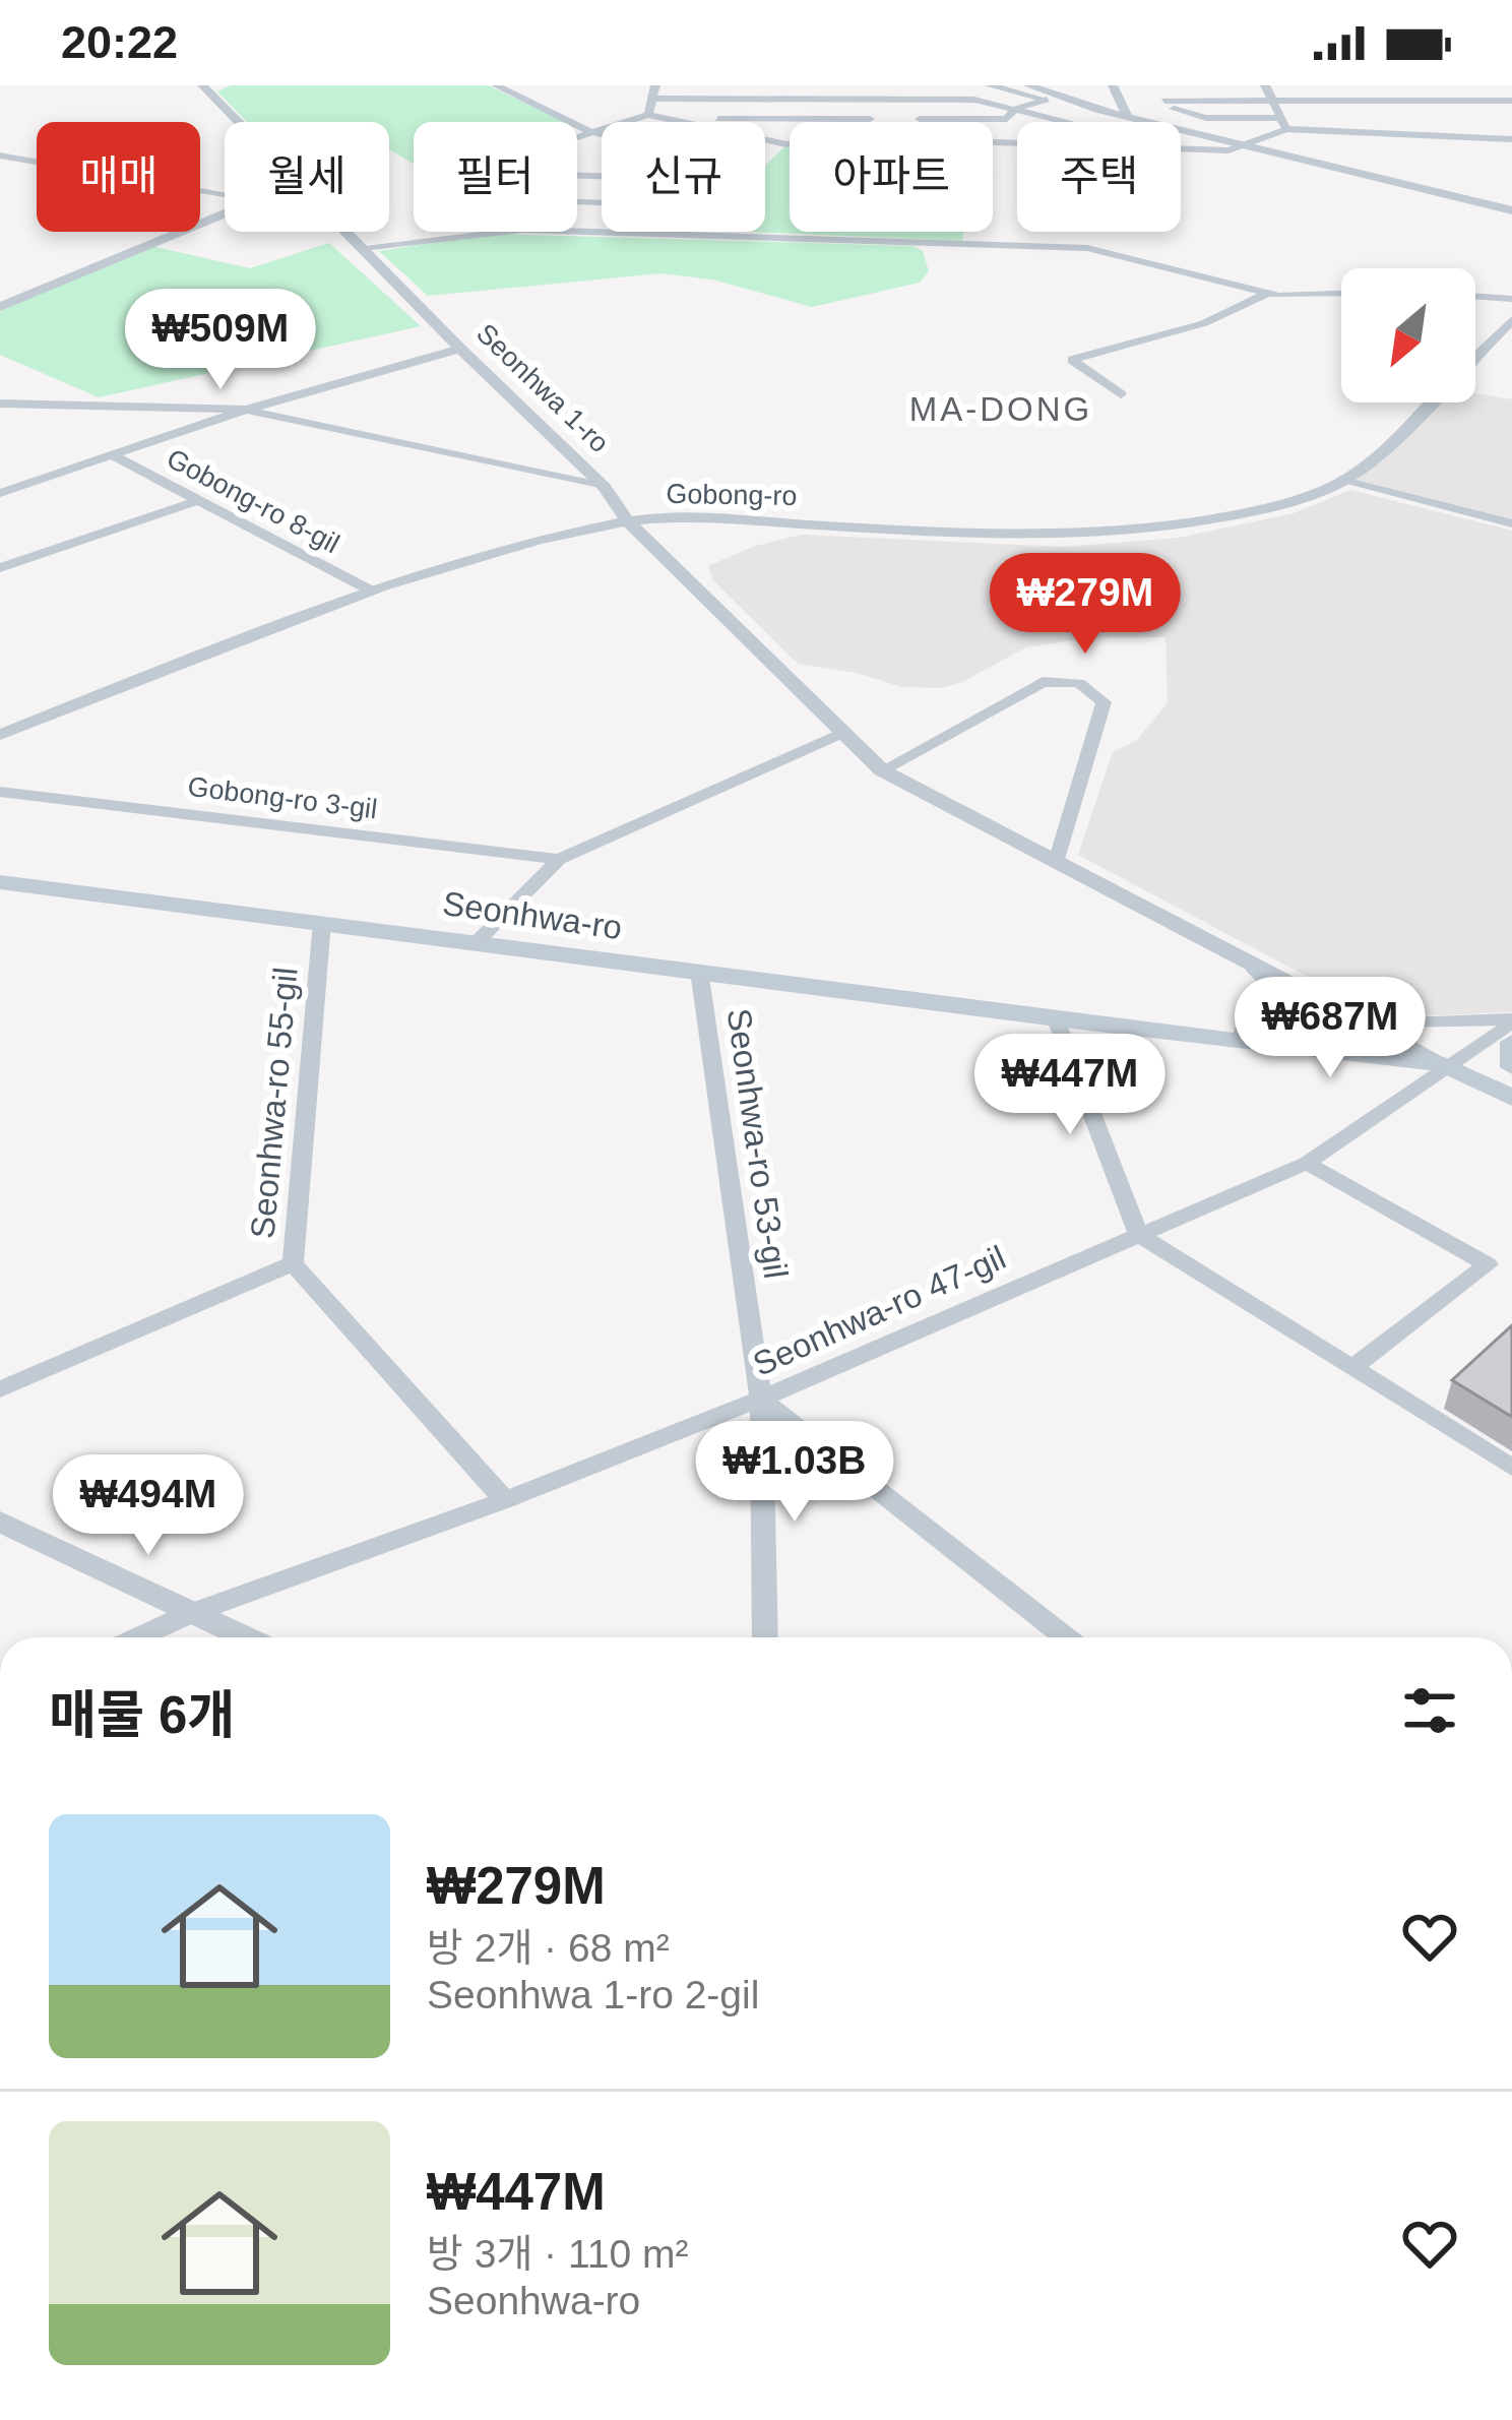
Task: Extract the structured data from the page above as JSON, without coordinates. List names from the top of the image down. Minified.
{"streets":{"main road":["Seonhwa-ro"],"street":["Seonhwa 1-ro","Gobong-ro","Gobong-ro 8-gil","Gobong-ro 3-gil","Seonhwa-ro 55-gil","Seonhwa-ro 53-gil","Seonhwa-ro 47-gil"]},"crossings":[["Seonhwa 1-ro","Gobong-ro"],["Seonhwa 1-ro","Seonhwa-ro"],["Seonhwa 1-ro","Seonhwa-ro 47-gil"],["Gobong-ro","Gobong-ro 8-gil"],["Seonhwa-ro","Seonhwa-ro 55-gil"],["Seonhwa-ro","Seonhwa-ro 53-gil"],["Seonhwa-ro","Seonhwa-ro 47-gil"],["Seonhwa-ro 55-gil","Seonhwa-ro 47-gil"],["Seonhwa-ro 53-gil","Seonhwa-ro 47-gil"]],"districts":["MA-DONG"],"north":"bottom left","page":{"status":"20:22","chip":["매매","월세","필터","신규","아파트","주택"],"price":["₩509M","₩279M","₩687M","₩447M","₩1.03B","₩494M"],"heading":"매물 6개","list":[{"name":"₩279M","note":"방 2개 · 68 m² · Seonhwa 1-ro 2-gil"},{"name":"₩447M","note":"방 3개 · 110 m² · Seonhwa-ro"}]}}
